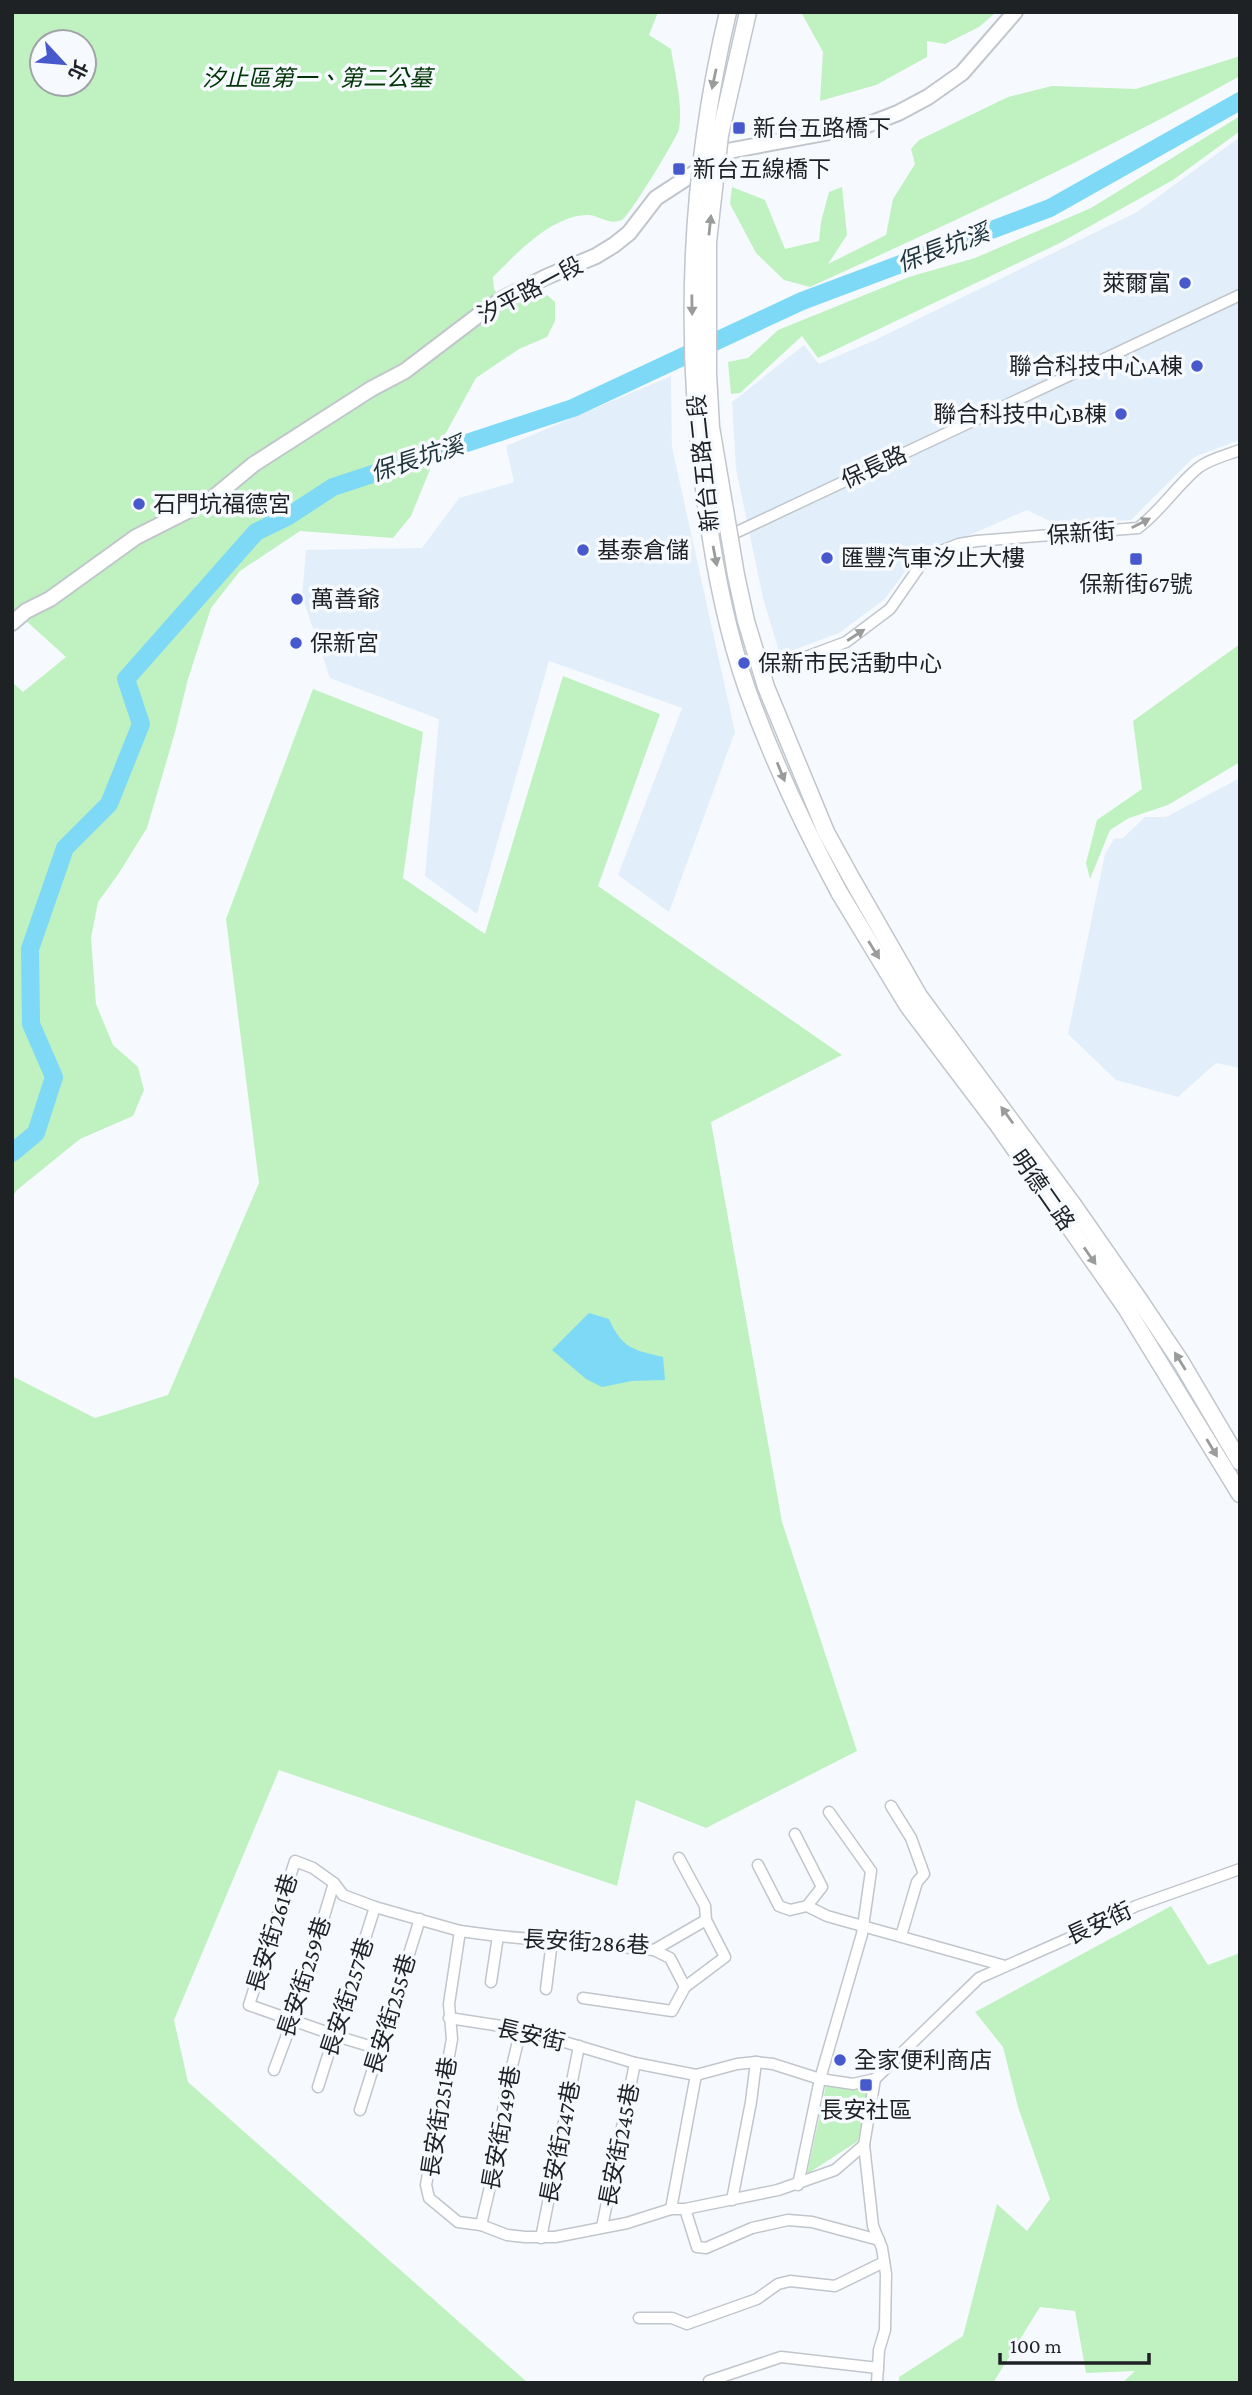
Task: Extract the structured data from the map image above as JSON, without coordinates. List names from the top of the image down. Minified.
{"streets":{"main road":["新台五路二段","明德二路"],"street":["汐平路一段","保長路","保新街","長安街","長安街261巷","長安街286巷","長安街259巷","長安街257巷","長安街255巷","長安街251巷","長安街249巷","長安街247巷","長安街245巷"]},"crossings":[["新台五路二段","明德二路"],["長安街","長安街251巷"],["長安街","長安街249巷"],["長安街","長安街247巷"],["長安街","長安街245巷"],["長安街261巷","長安街259巷"],["長安街251巷","長安街249巷"]],"one_way":["保新街"],"water":["保長坑溪"],"parks":["汐止區第一、第二公墓"],"places":{"transit":["新台五路橋下","新台五線橋下","保新街67號","長安社區"],"other":["萊爾富","聯合科技中心A棟","聯合科技中心B棟","石門坑福德宮","基泰倉儲","匯豐汽車汐止大樓","萬善爺","保新宮","保新市民活動中心","全家便利商店"]},"scale_bar":"100 m","north":"bottom right"}
